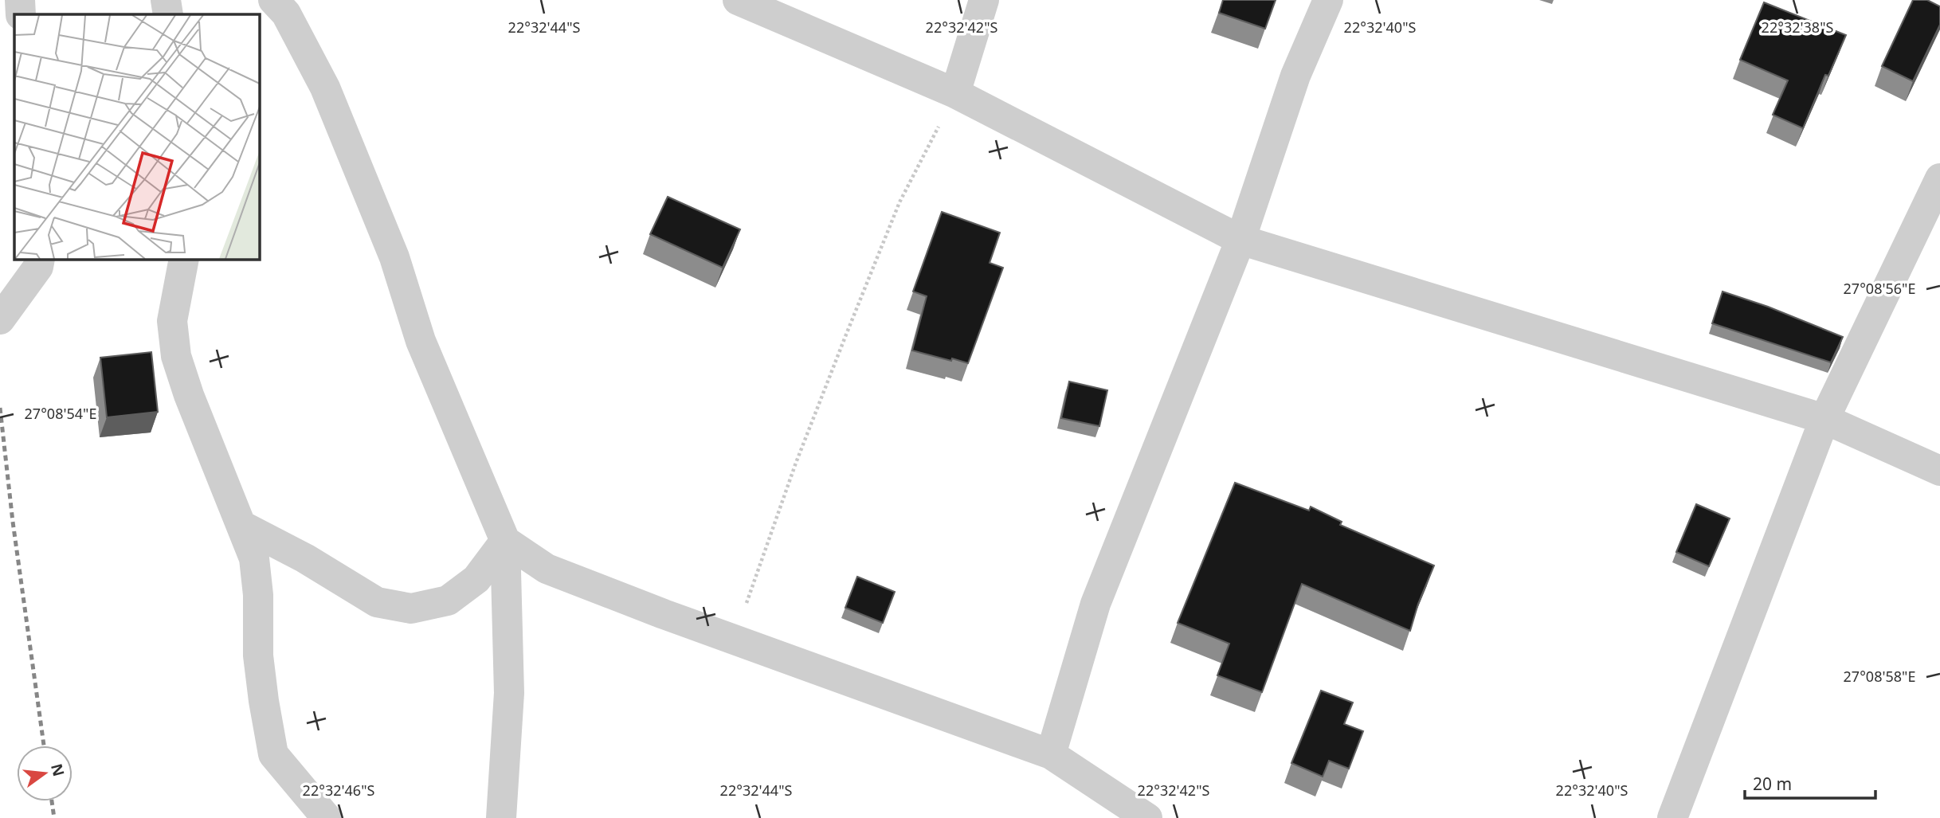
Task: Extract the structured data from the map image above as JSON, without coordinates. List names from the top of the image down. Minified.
{"scale_bar":"20 m","north":"right","coordinates":["22°32'44\"S","22°32'42\"S","22°32'40\"S","22°32'38\"S","27°08'56\"E","27°08'54\"E","27°08'58\"E","22°32'46\"S"]}
